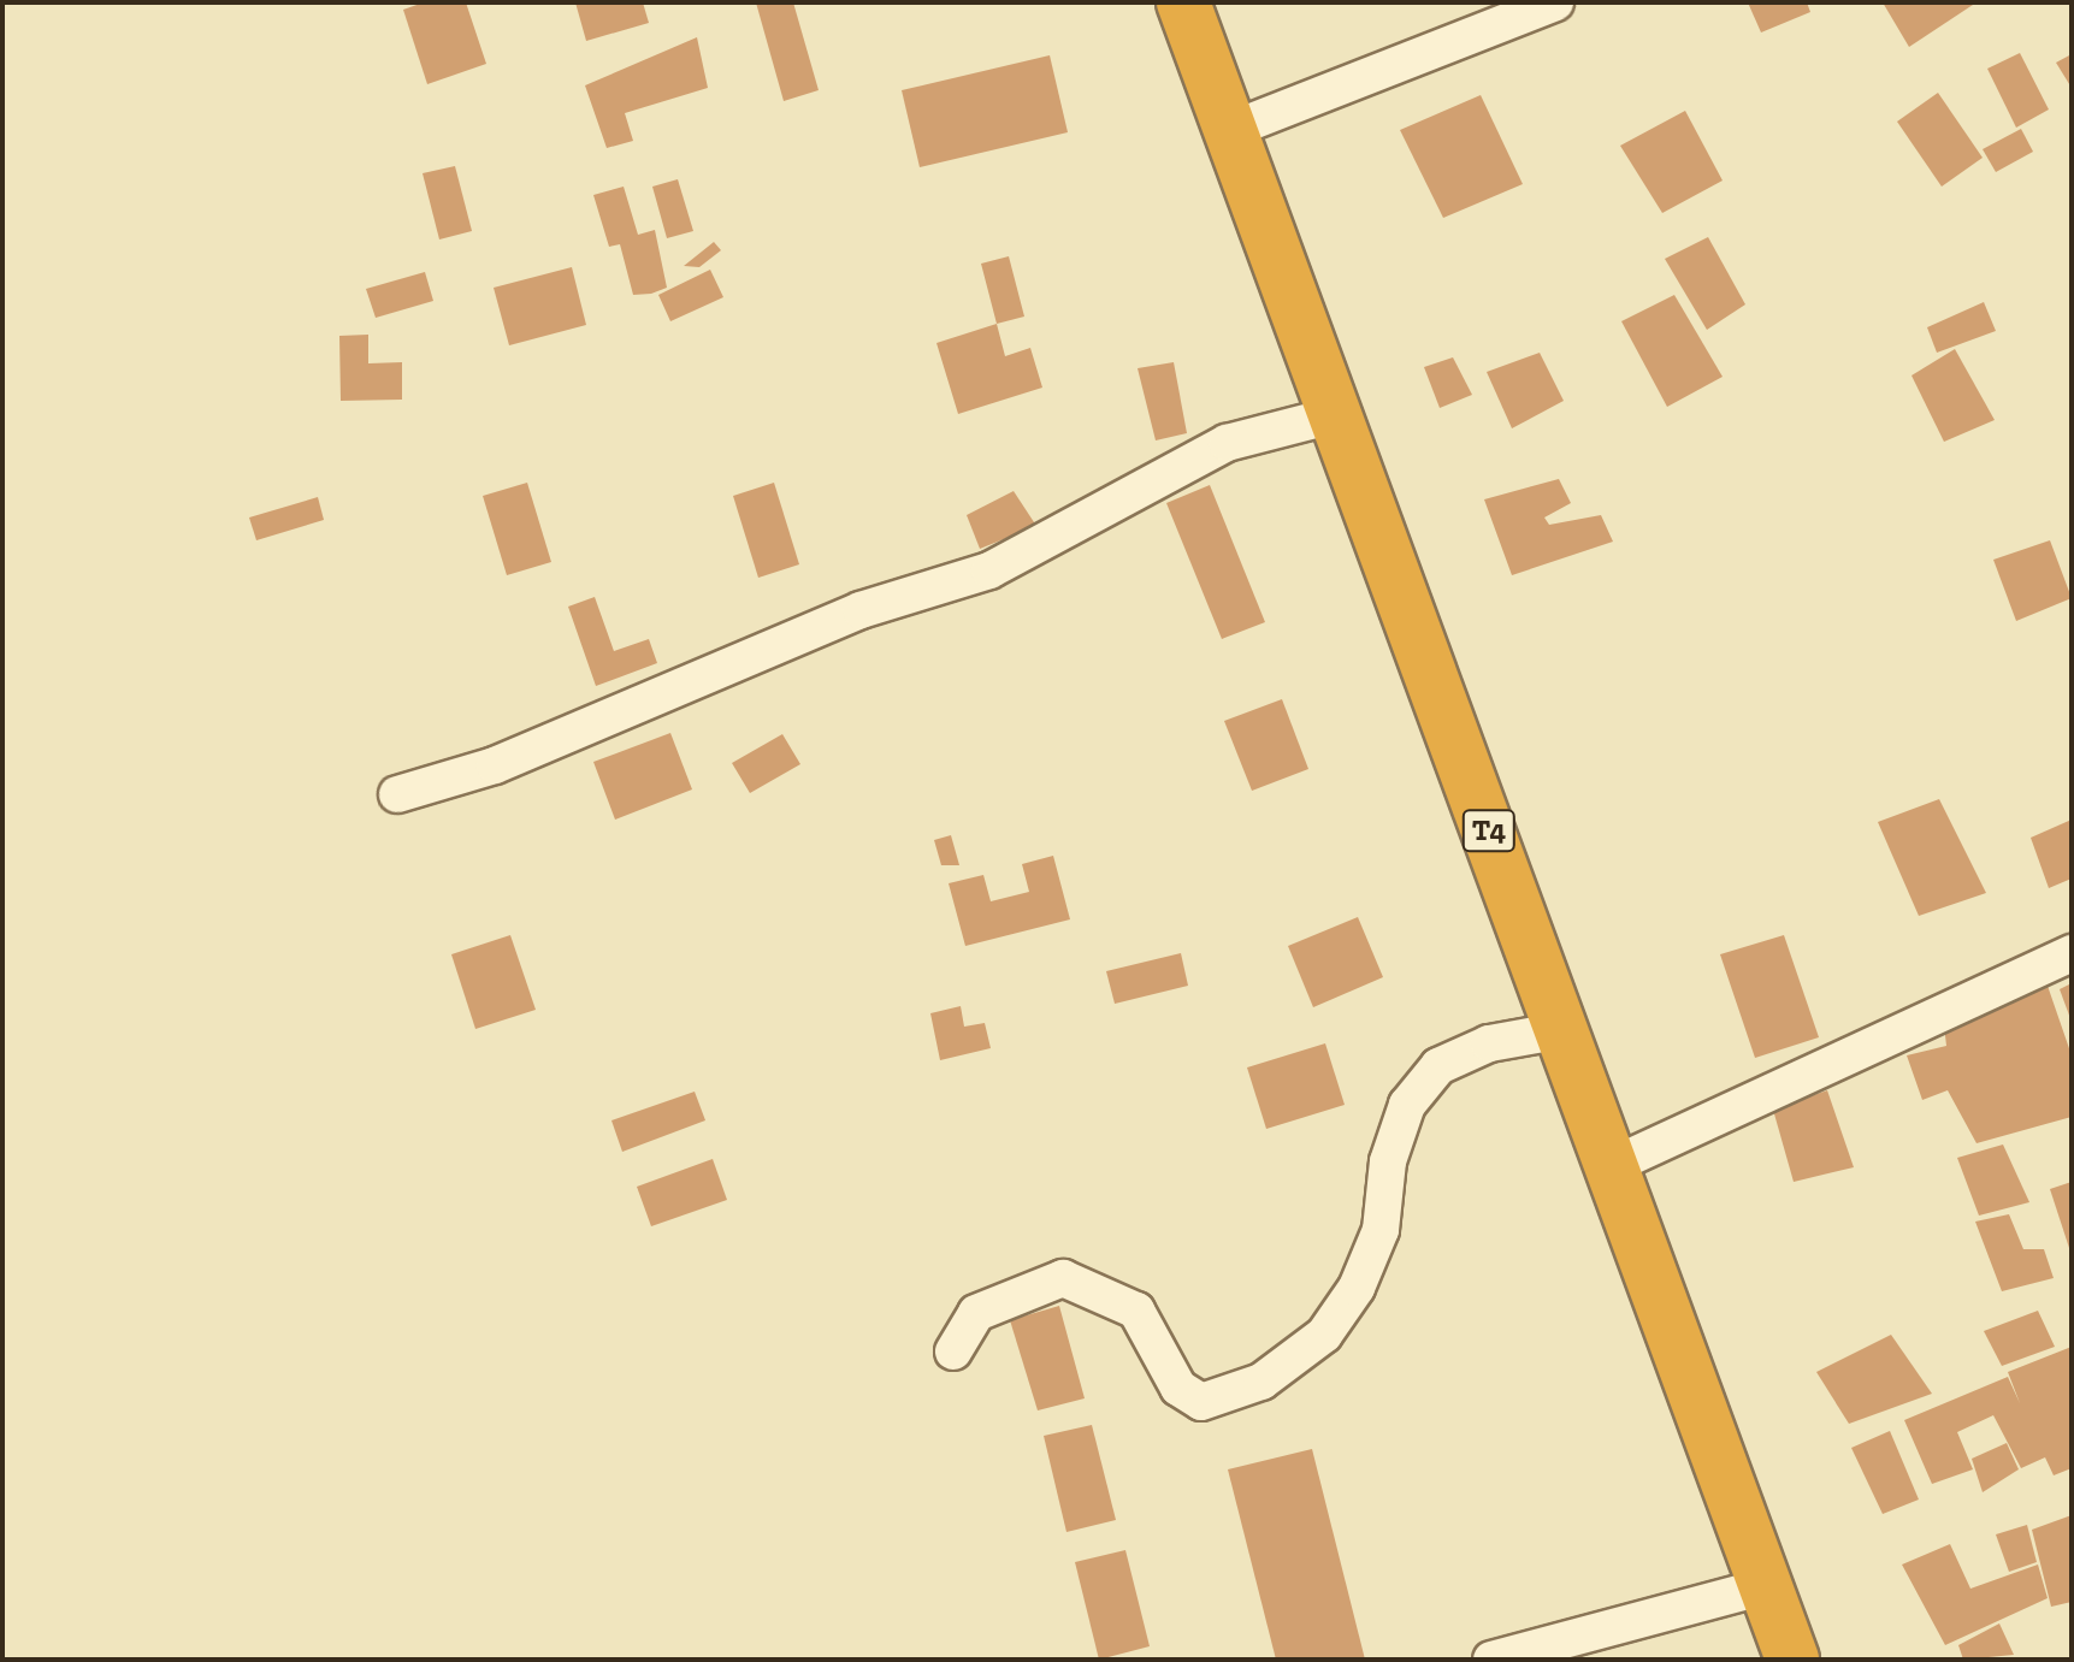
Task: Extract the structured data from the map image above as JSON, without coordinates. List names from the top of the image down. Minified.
{"streets":{"highway":["T4"]}}
